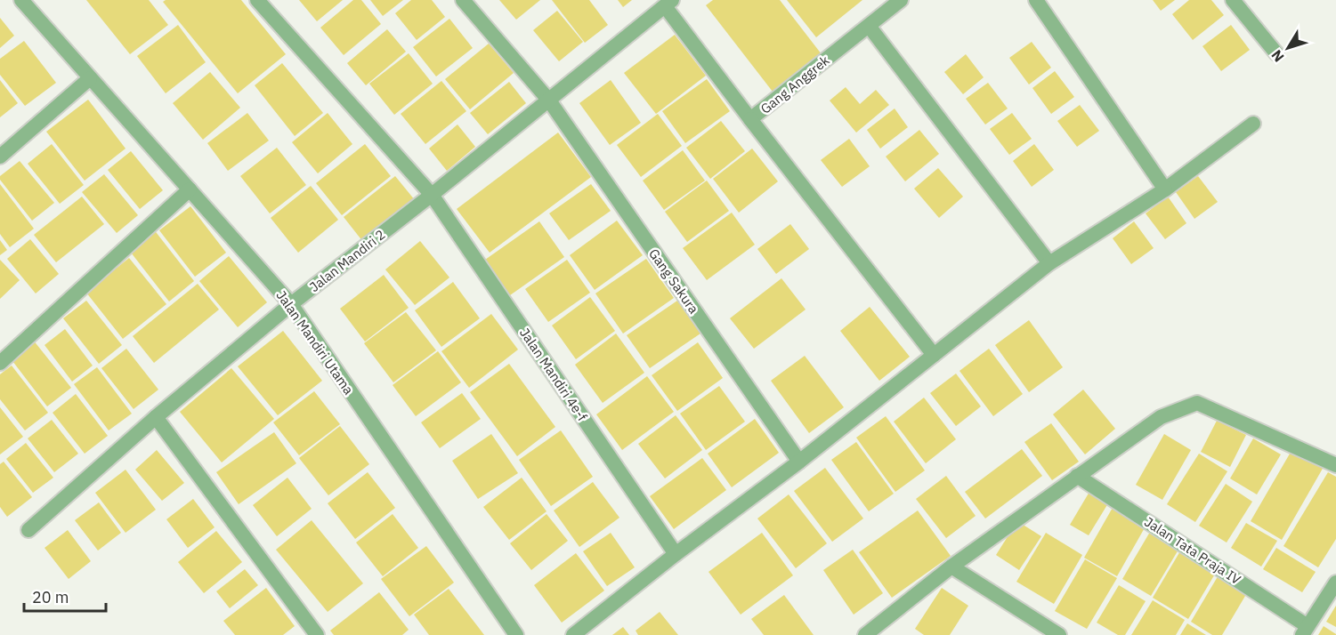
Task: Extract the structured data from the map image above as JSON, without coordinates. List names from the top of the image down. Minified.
{"streets":{"street":["Gang Anggrek","Jalan Mandiri 2","Gang Sakura","Jalan Mandiri Utama","Jalan Mandiri 4e-f","Jalan Tata Praja IV"]},"crossings":[["Gang Anggrek","Jalan Mandiri 2"],["Jalan Mandiri 2","Gang Sakura"],["Jalan Mandiri 2","Jalan Mandiri Utama"],["Jalan Mandiri 2","Jalan Mandiri 4e-f"]],"scale_bar":"20 m","north":"bottom left"}
